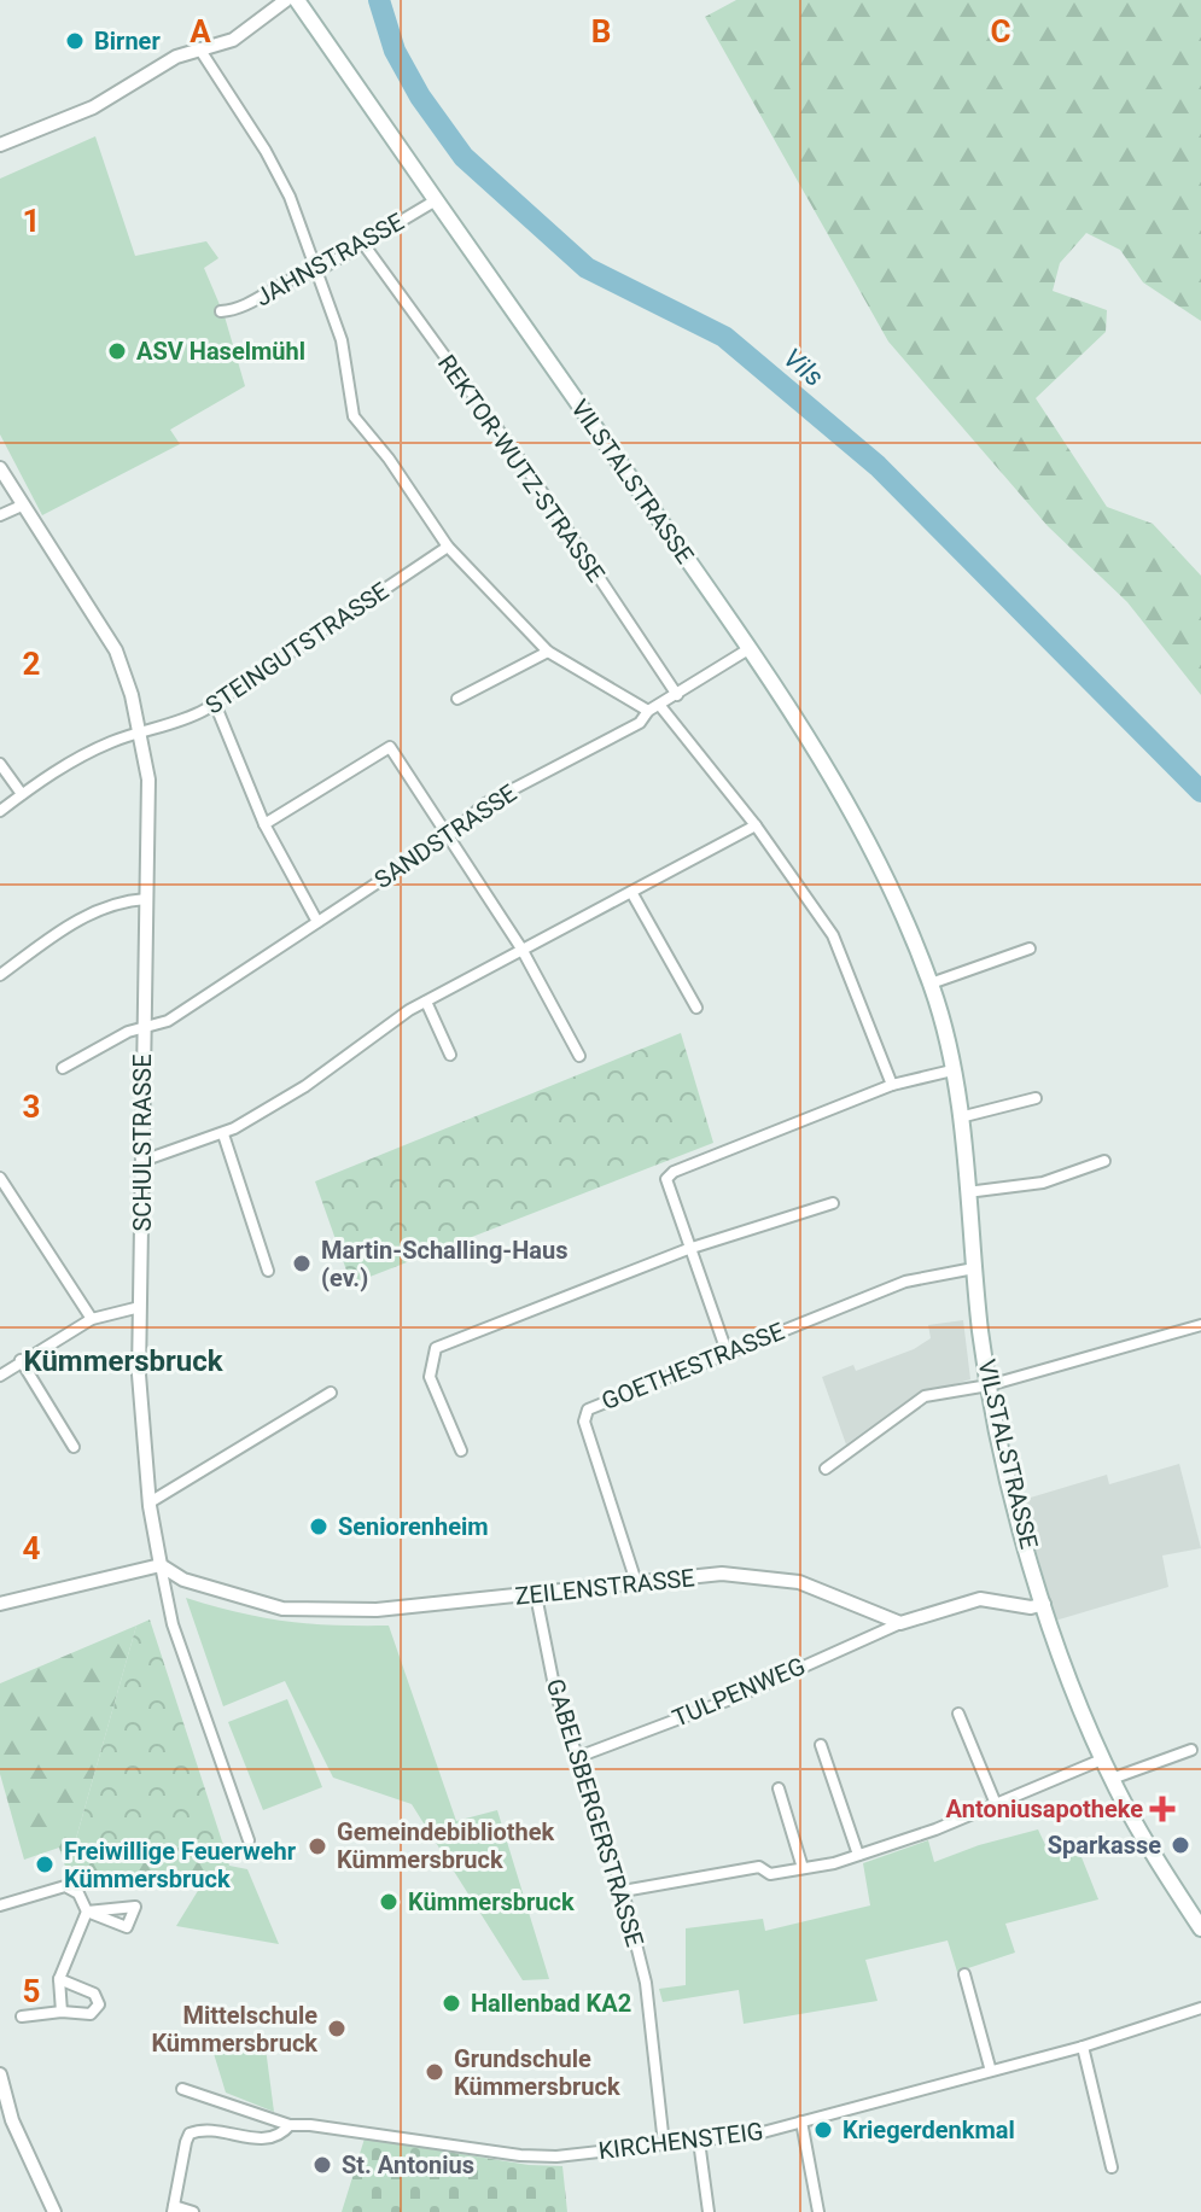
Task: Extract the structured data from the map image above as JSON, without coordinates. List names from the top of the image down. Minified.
{"streets":{"main road":["VILSTALSTRASSE"],"street":["JAHNSTRASSE","REKTOR-WUTZ-STRASSE","STEINGUTSTRASSE","SANDSTRASSE","SCHULSTRASSE","GOETHESTRASSE","ZEILENSTRASSE","TULPENWEG","GABELSBERGERSTRASSE","KIRCHENSTEIG"]},"crossings":[["JAHNSTRASSE","REKTOR-WUTZ-STRASSE"],["JAHNSTRASSE","VILSTALSTRASSE"],["REKTOR-WUTZ-STRASSE","SANDSTRASSE"],["VILSTALSTRASSE","SANDSTRASSE"],["VILSTALSTRASSE","GOETHESTRASSE"],["STEINGUTSTRASSE","SCHULSTRASSE"],["SANDSTRASSE","SCHULSTRASSE"],["SCHULSTRASSE","ZEILENSTRASSE"],["GOETHESTRASSE","ZEILENSTRASSE"],["ZEILENSTRASSE","TULPENWEG"],["ZEILENSTRASSE","GABELSBERGERSTRASSE"],["TULPENWEG","GABELSBERGERSTRASSE"],["GABELSBERGERSTRASSE","KIRCHENSTEIG"]],"districts":["Kümmersbruck"],"water":["Vils"],"places":{"other":["Birner","ASV Haselmühl","Martin-Schalling-Haus (ev.)","Seniorenheim","Sparkasse","Gemeindebibliothek Kümmersbruck","Freiwillige Feuerwehr Kümmersbruck","Kümmersbruck","Hallenbad KA2","Mittelschule Kümmersbruck","Grundschule Kümmersbruck","Kriegerdenkmal","St. Antonius"],"health":["Antoniusapotheke"]},"grid":{"columns":["A","B","C"],"rows":["1","2","3","4","5"]}}
